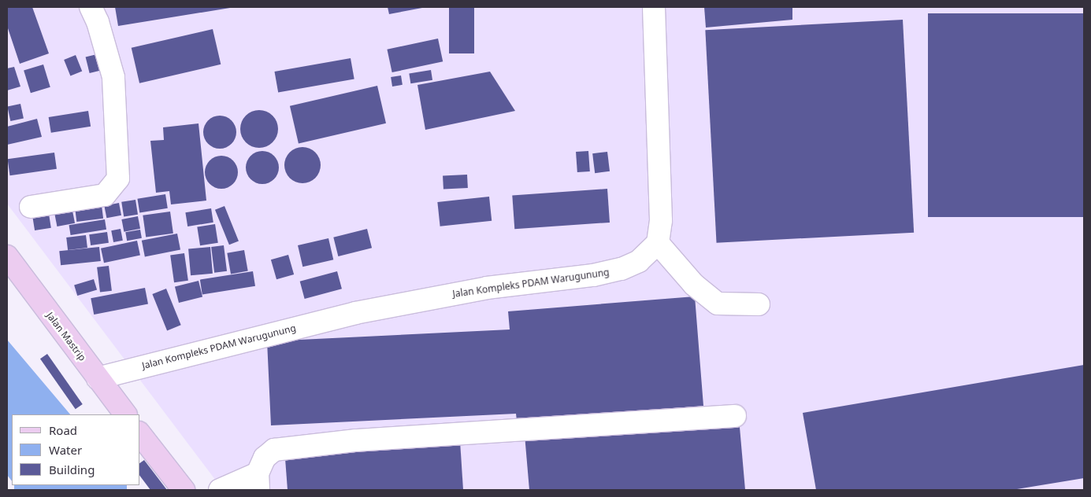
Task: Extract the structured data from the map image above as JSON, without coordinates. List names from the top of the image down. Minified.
{"streets":{"main road":["Jalan Mastrip"],"street":["Jalan Kompleks PDAM Warugunung"]},"crossings":[["Jalan Kompleks PDAM Warugunung","Jalan Mastrip"]],"legend":["Road","Water","Building"]}
